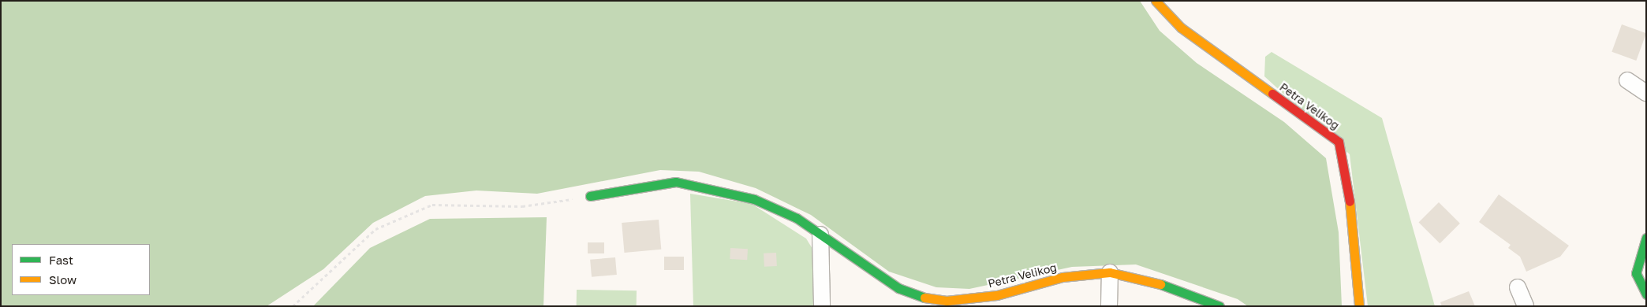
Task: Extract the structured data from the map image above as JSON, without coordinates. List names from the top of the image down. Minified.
{"streets":{"street":["Petra Velikog"]},"legend":["Fast","Slow"]}
